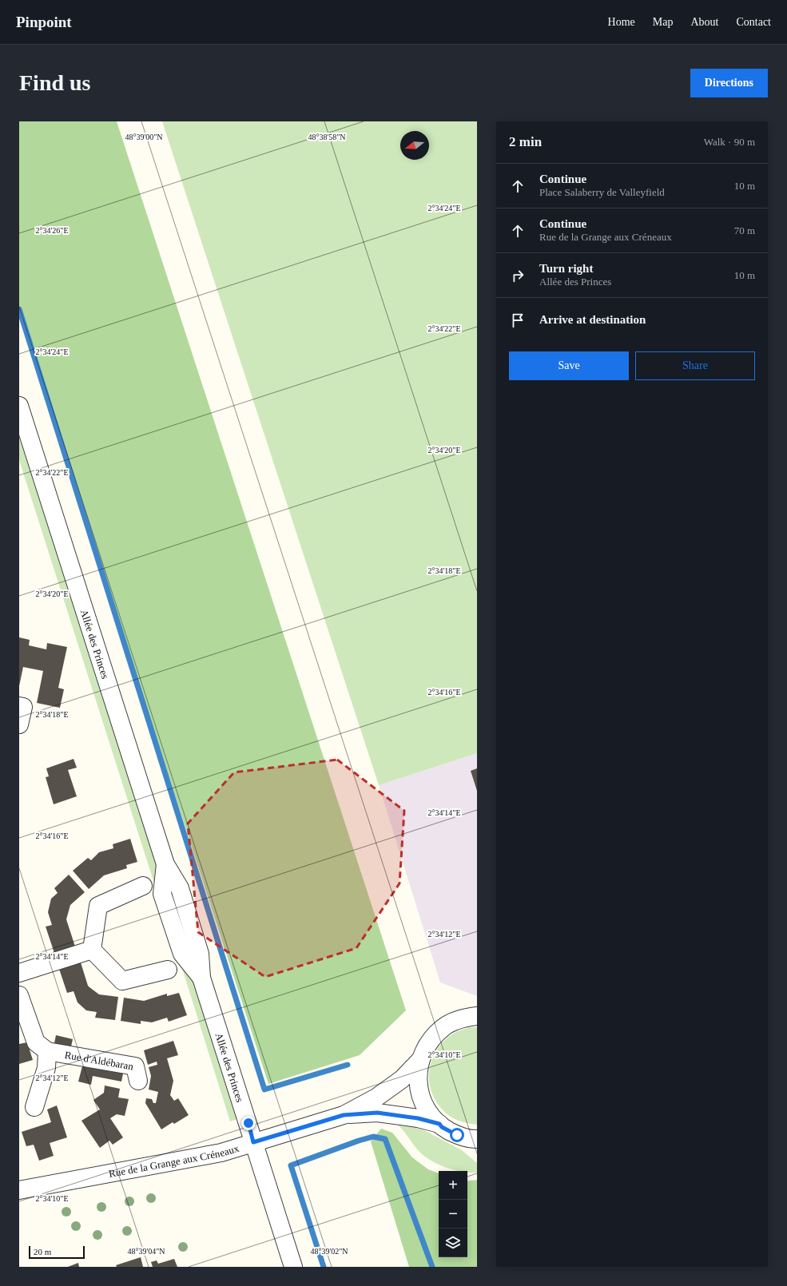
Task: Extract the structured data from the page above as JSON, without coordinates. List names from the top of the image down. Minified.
{"streets":{"street":["Allée des Princes","Rue d'Aldébaran","Rue de la Grange aux Créneaux"]},"crossings":[["Allée des Princes","Rue de la Grange aux Créneaux"]],"scale_bar":"20 m","north":"left","page":{"header":"Pinpoint","nav":["Home","Map","About","Contact"],"buttons":["Directions",["Save","Share"]],"title":"Find us","heading":["2 min","Walk · 90 m"],"list":[["Continue","Place Salaberry de Valleyfield","10 m"],["Continue","Rue de la Grange aux Créneaux","70 m"],["Turn right","Allée des Princes","10 m"],"Arrive at destination"],"map_buttons":["+","−"],"scale":"20 m"},"coordinates":["48°39'00\"N","48°38'58\"N","2°34'24\"E","2°34'26\"E","2°34'22\"E","2°34'20\"E","2°34'18\"E","2°34'16\"E","2°34'14\"E","2°34'12\"E","2°34'10\"E","48°39'04\"N","48°39'02\"N"]}
